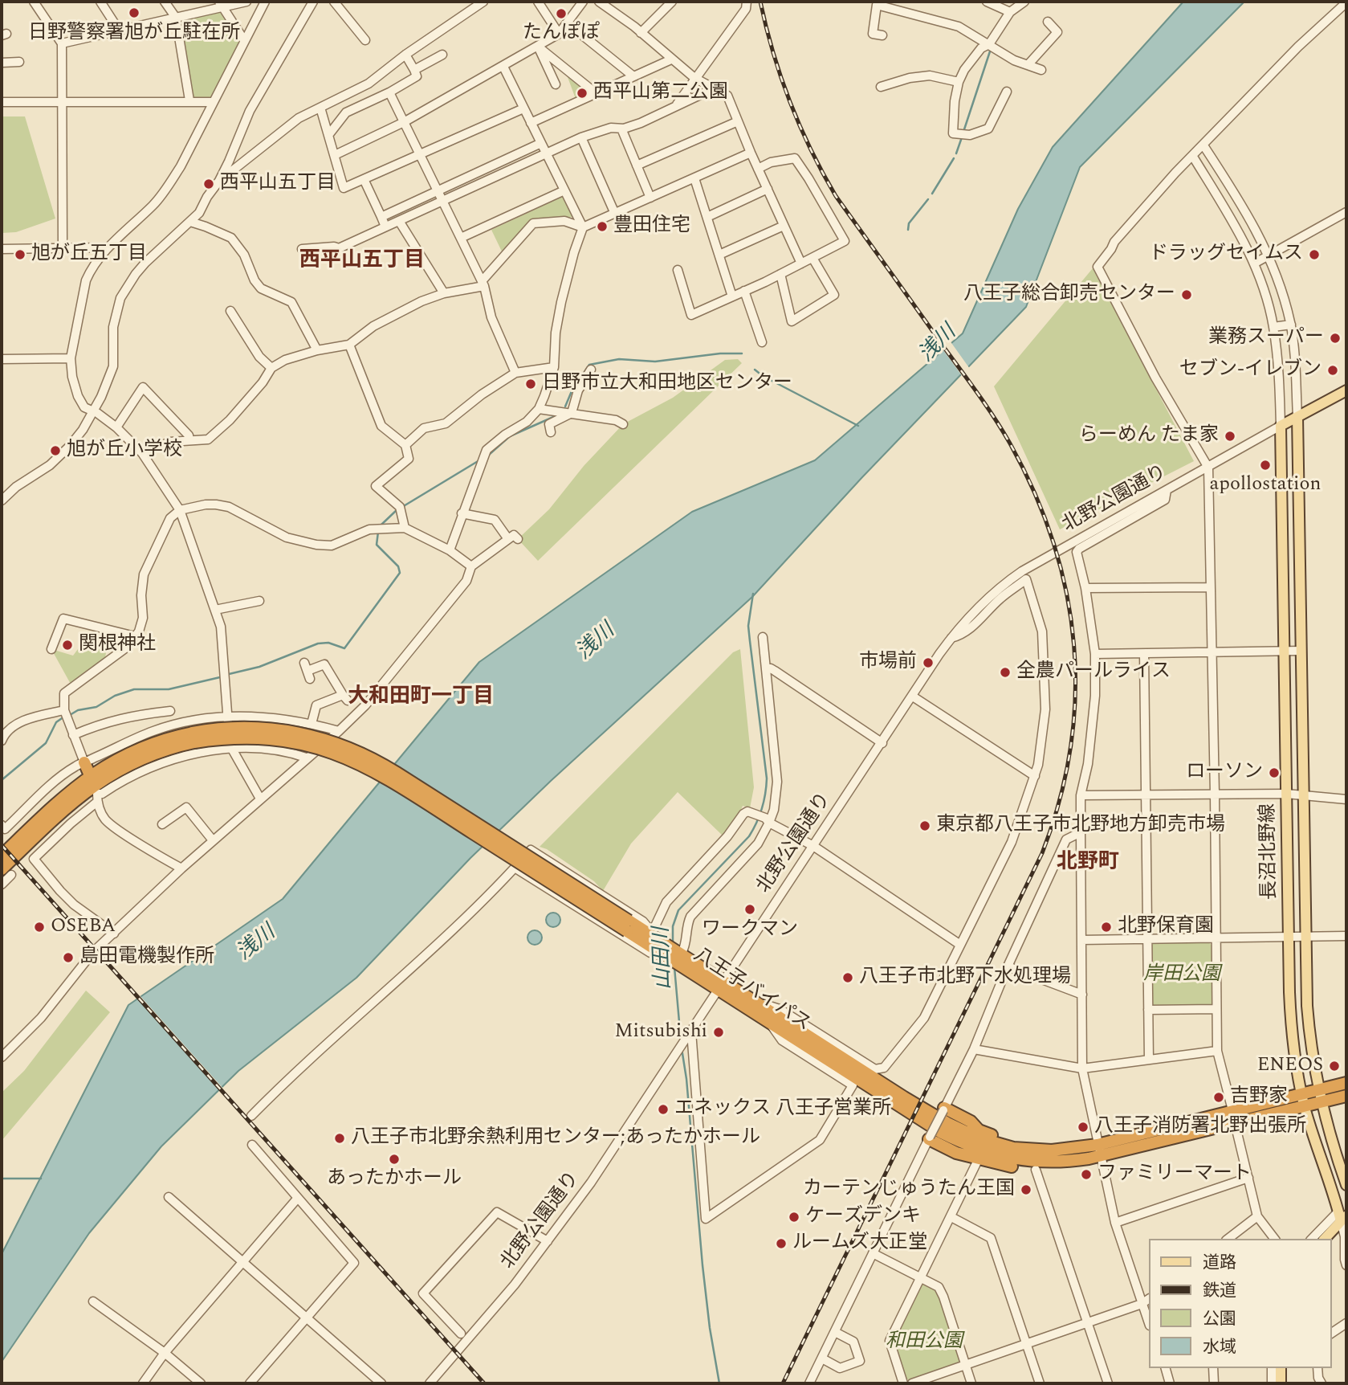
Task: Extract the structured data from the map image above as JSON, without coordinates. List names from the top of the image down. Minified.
{"streets":{"highway":["八王子バイパス"],"main road":["長沼北野線"],"street":["北野公園通り"]},"crossings":[["北野公園通り","長沼北野線"],["北野公園通り","八王子バイパス"],["長沼北野線","八王子バイパス"]],"districts":["西平山五丁目","大和田町一丁目","北野町"],"water":["浅川","山田川"],"parks":["岸田公園","和田公園"],"places":["日野警察署旭が丘駐在所","たんぽぽ","西平山第二公園","西平山五丁目","豊田住宅","旭が丘五丁目","ドラッグセイムス","八王子総合卸売センター","業務スーパー","セブン-イレブン","日野市立大和田地区センター","らーめん たま家","旭が丘小学校","apollostation","関根神社","市場前","全農パールライス","ローソン","東京都八王子市北野地方卸売市場","ワークマン","OSEBA","北野保育園","島田電機製作所","八王子市北野下水処理場","Mitsubishi","ENEOS","吉野家","エネックス 八王子営業所","八王子消防署北野出張所","八王子市北野余熱利用センター;あったかホール","あったかホール","ファミリーマート","カーテンじゅうたん王国","ケーズデンキ","ルームズ大正堂"],"legend":["道路","鉄道","公園","水域"]}
